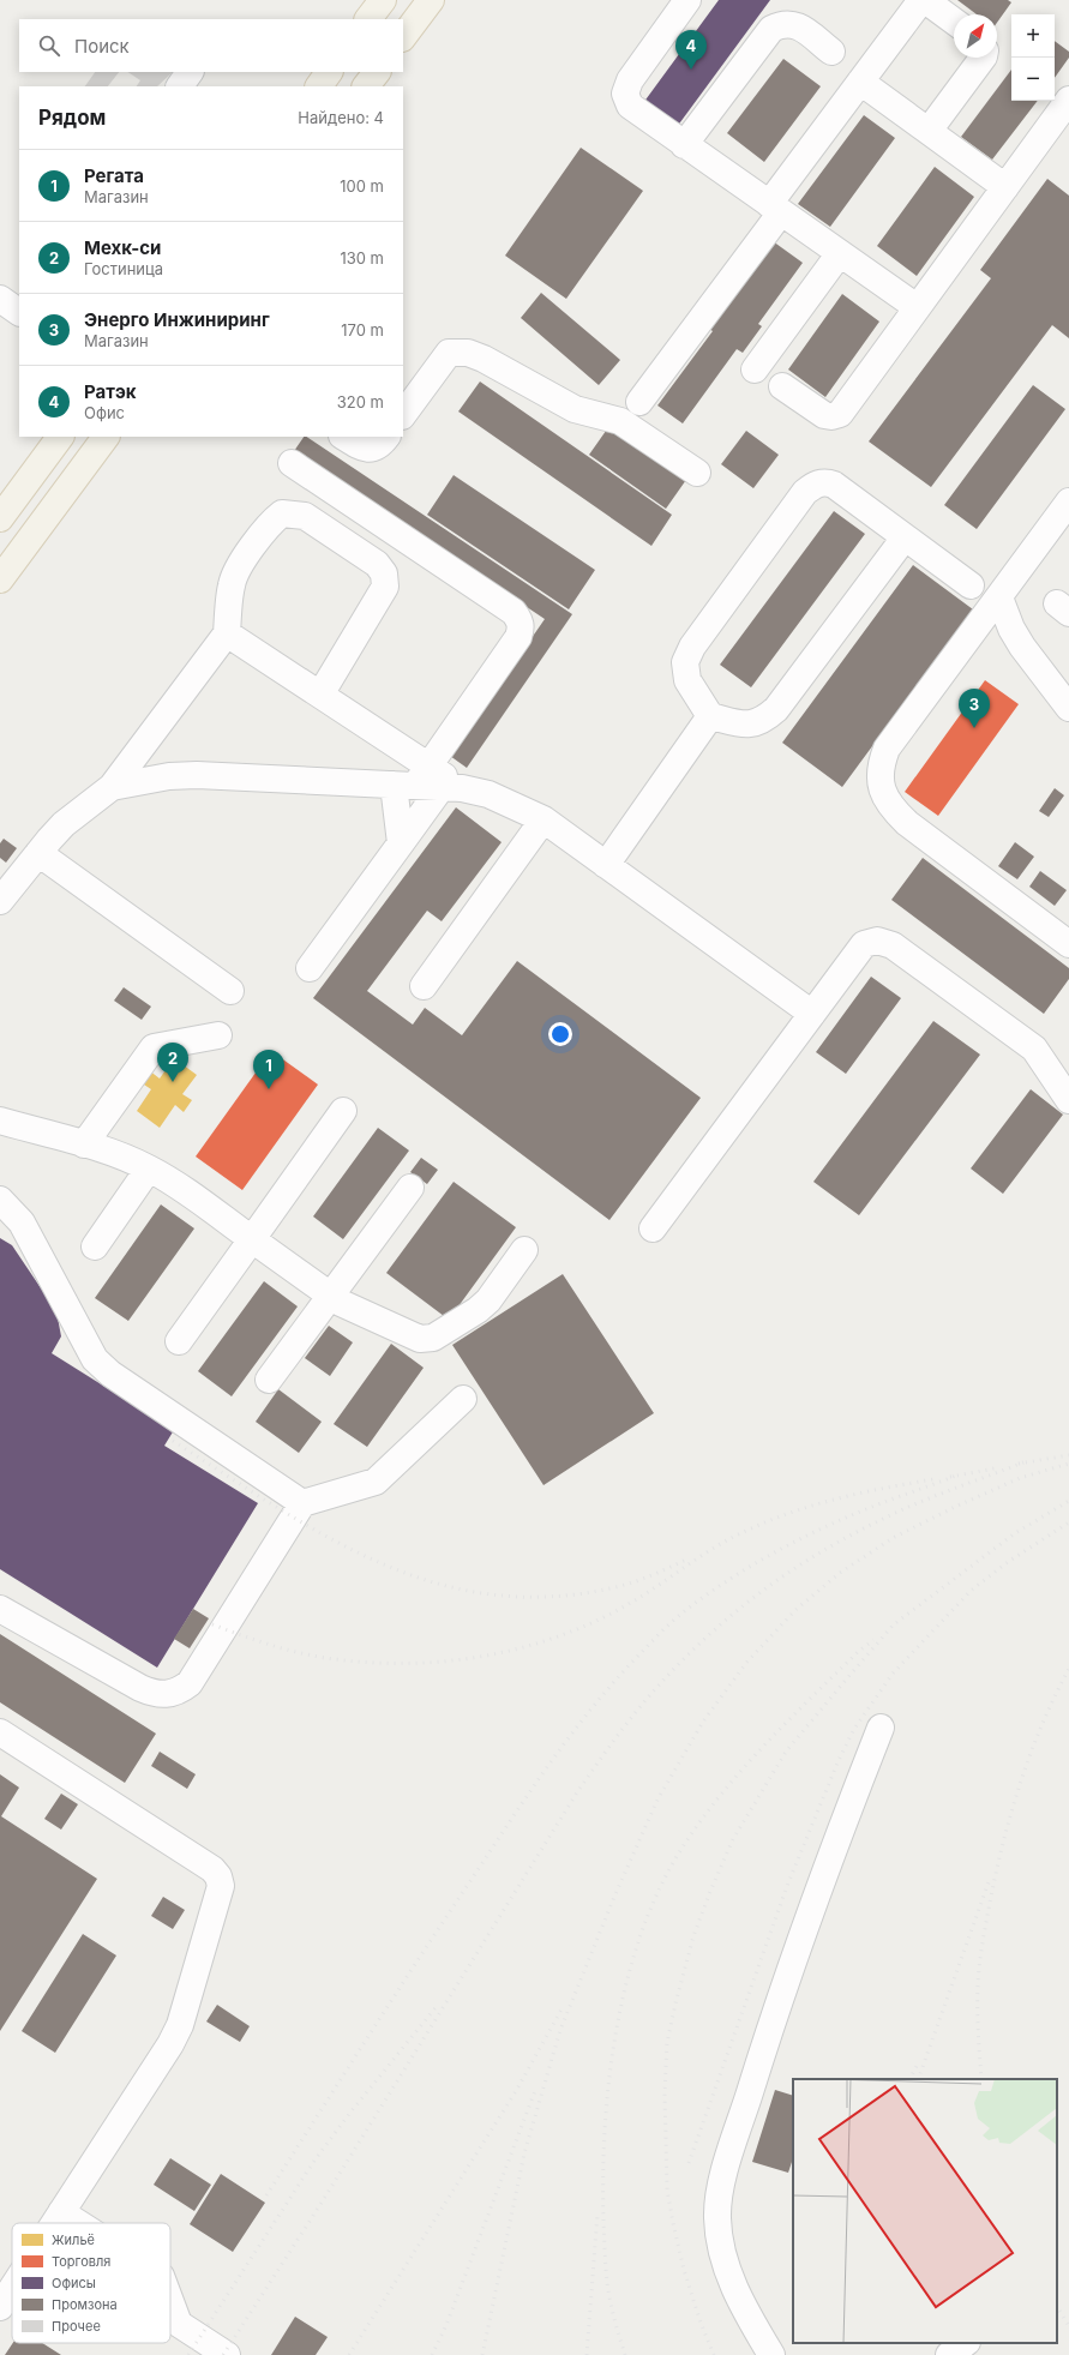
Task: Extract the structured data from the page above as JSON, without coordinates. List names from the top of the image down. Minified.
{"legend":["Жильё","Торговля","Офисы","Промзона","Прочее"],"north":"top right","page":{"map_buttons":["+","−"],"search":"Поиск","pins":["4","3","2","1"],"heading":["Рядом","Найдено: 4"],"list":[{"mark":"1","name":"Регата","note":"Магазин","value":"100 m"},{"mark":"2","name":"Мехк-си","note":"Гостиница","value":"130 m"},{"mark":"3","name":"Энерго Инжиниринг","note":"Магазин","value":"170 m"},{"mark":"4","name":"Ратэк","note":"Офис","value":"320 m"}]}}
